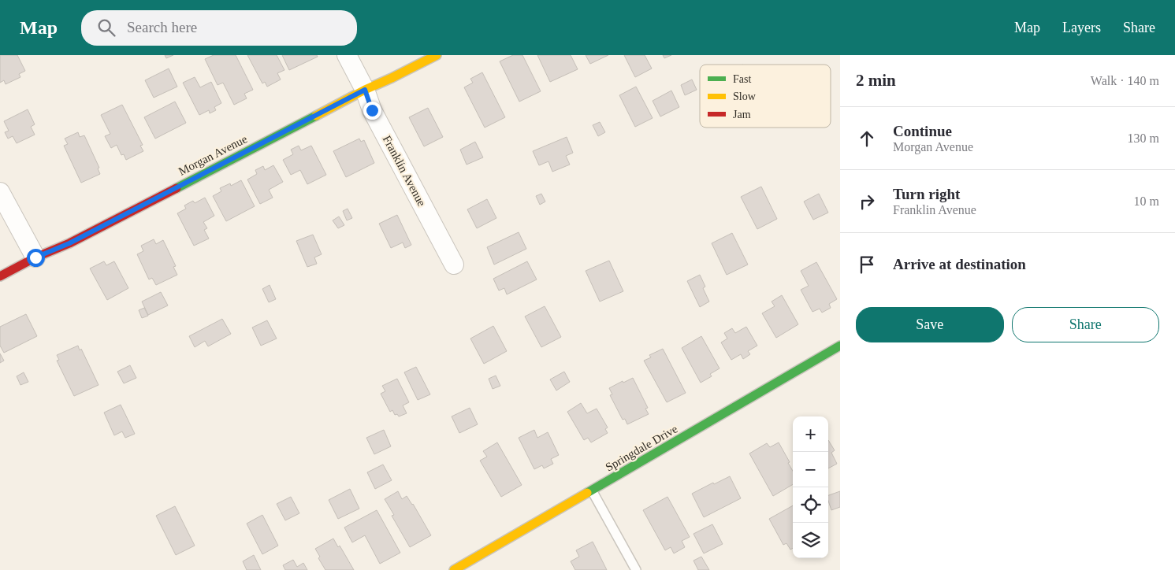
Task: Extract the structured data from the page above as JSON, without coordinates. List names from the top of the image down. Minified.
{"streets":{"street":["Morgan Avenue","Franklin Avenue","Springdale Drive"]},"crossings":[["Morgan Avenue","Franklin Avenue"]],"legend":["Fast","Slow","Jam"],"page":{"header":"Map","search":"Search here","nav":["Map","Layers","Share"],"heading":["2 min","Walk · 140 m"],"list":[["Continue","Morgan Avenue","130 m"],["Turn right","Franklin Avenue","10 m"],"Arrive at destination"],"buttons":["Save","Share"],"map_buttons":["+","−"]}}
